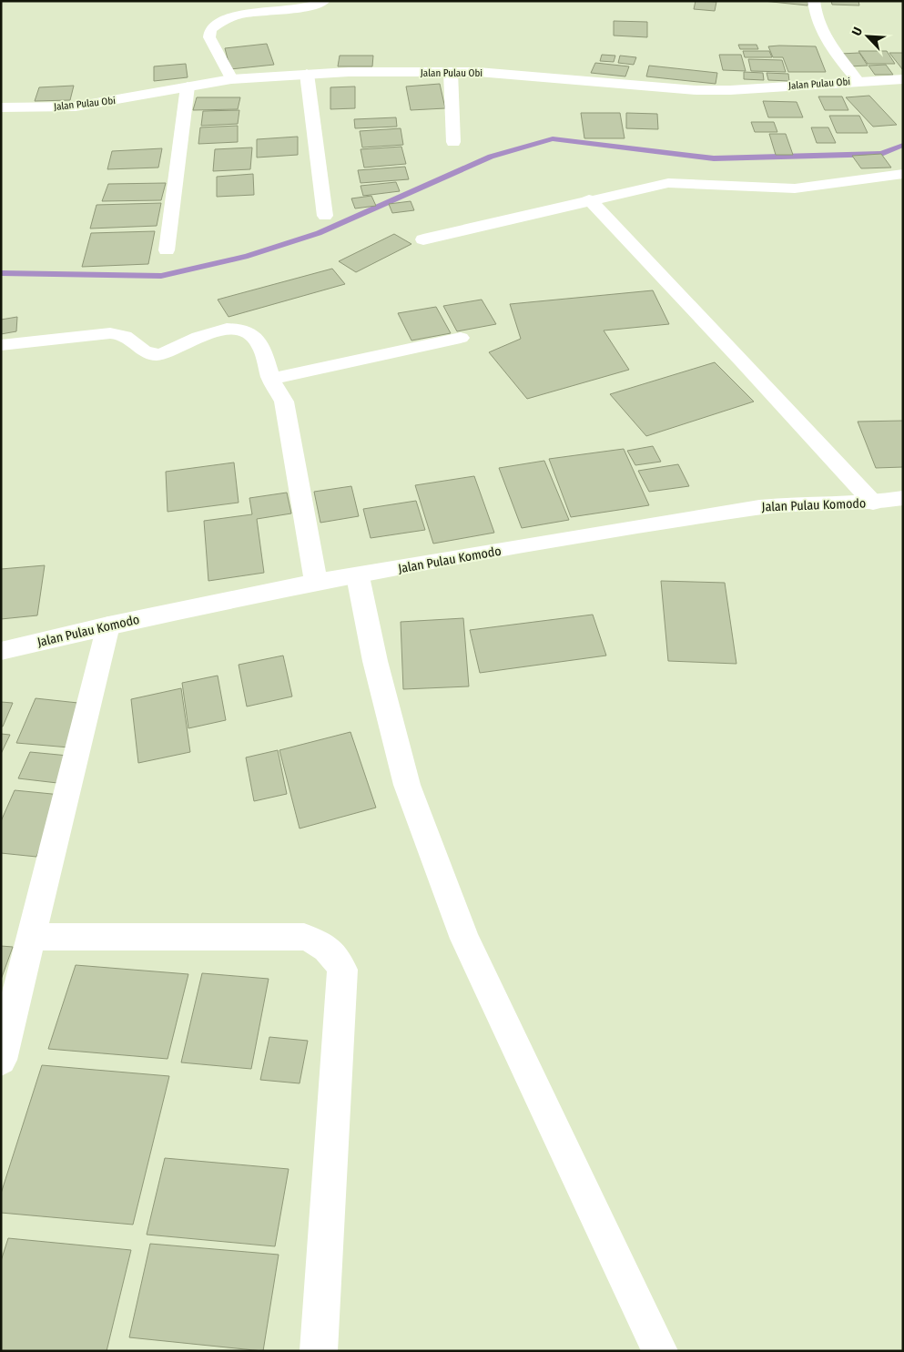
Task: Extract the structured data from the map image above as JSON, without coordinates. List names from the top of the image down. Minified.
{"streets":{"street":["Jalan Pulau Obi","Jalan Pulau Komodo"]},"north":"top left"}
